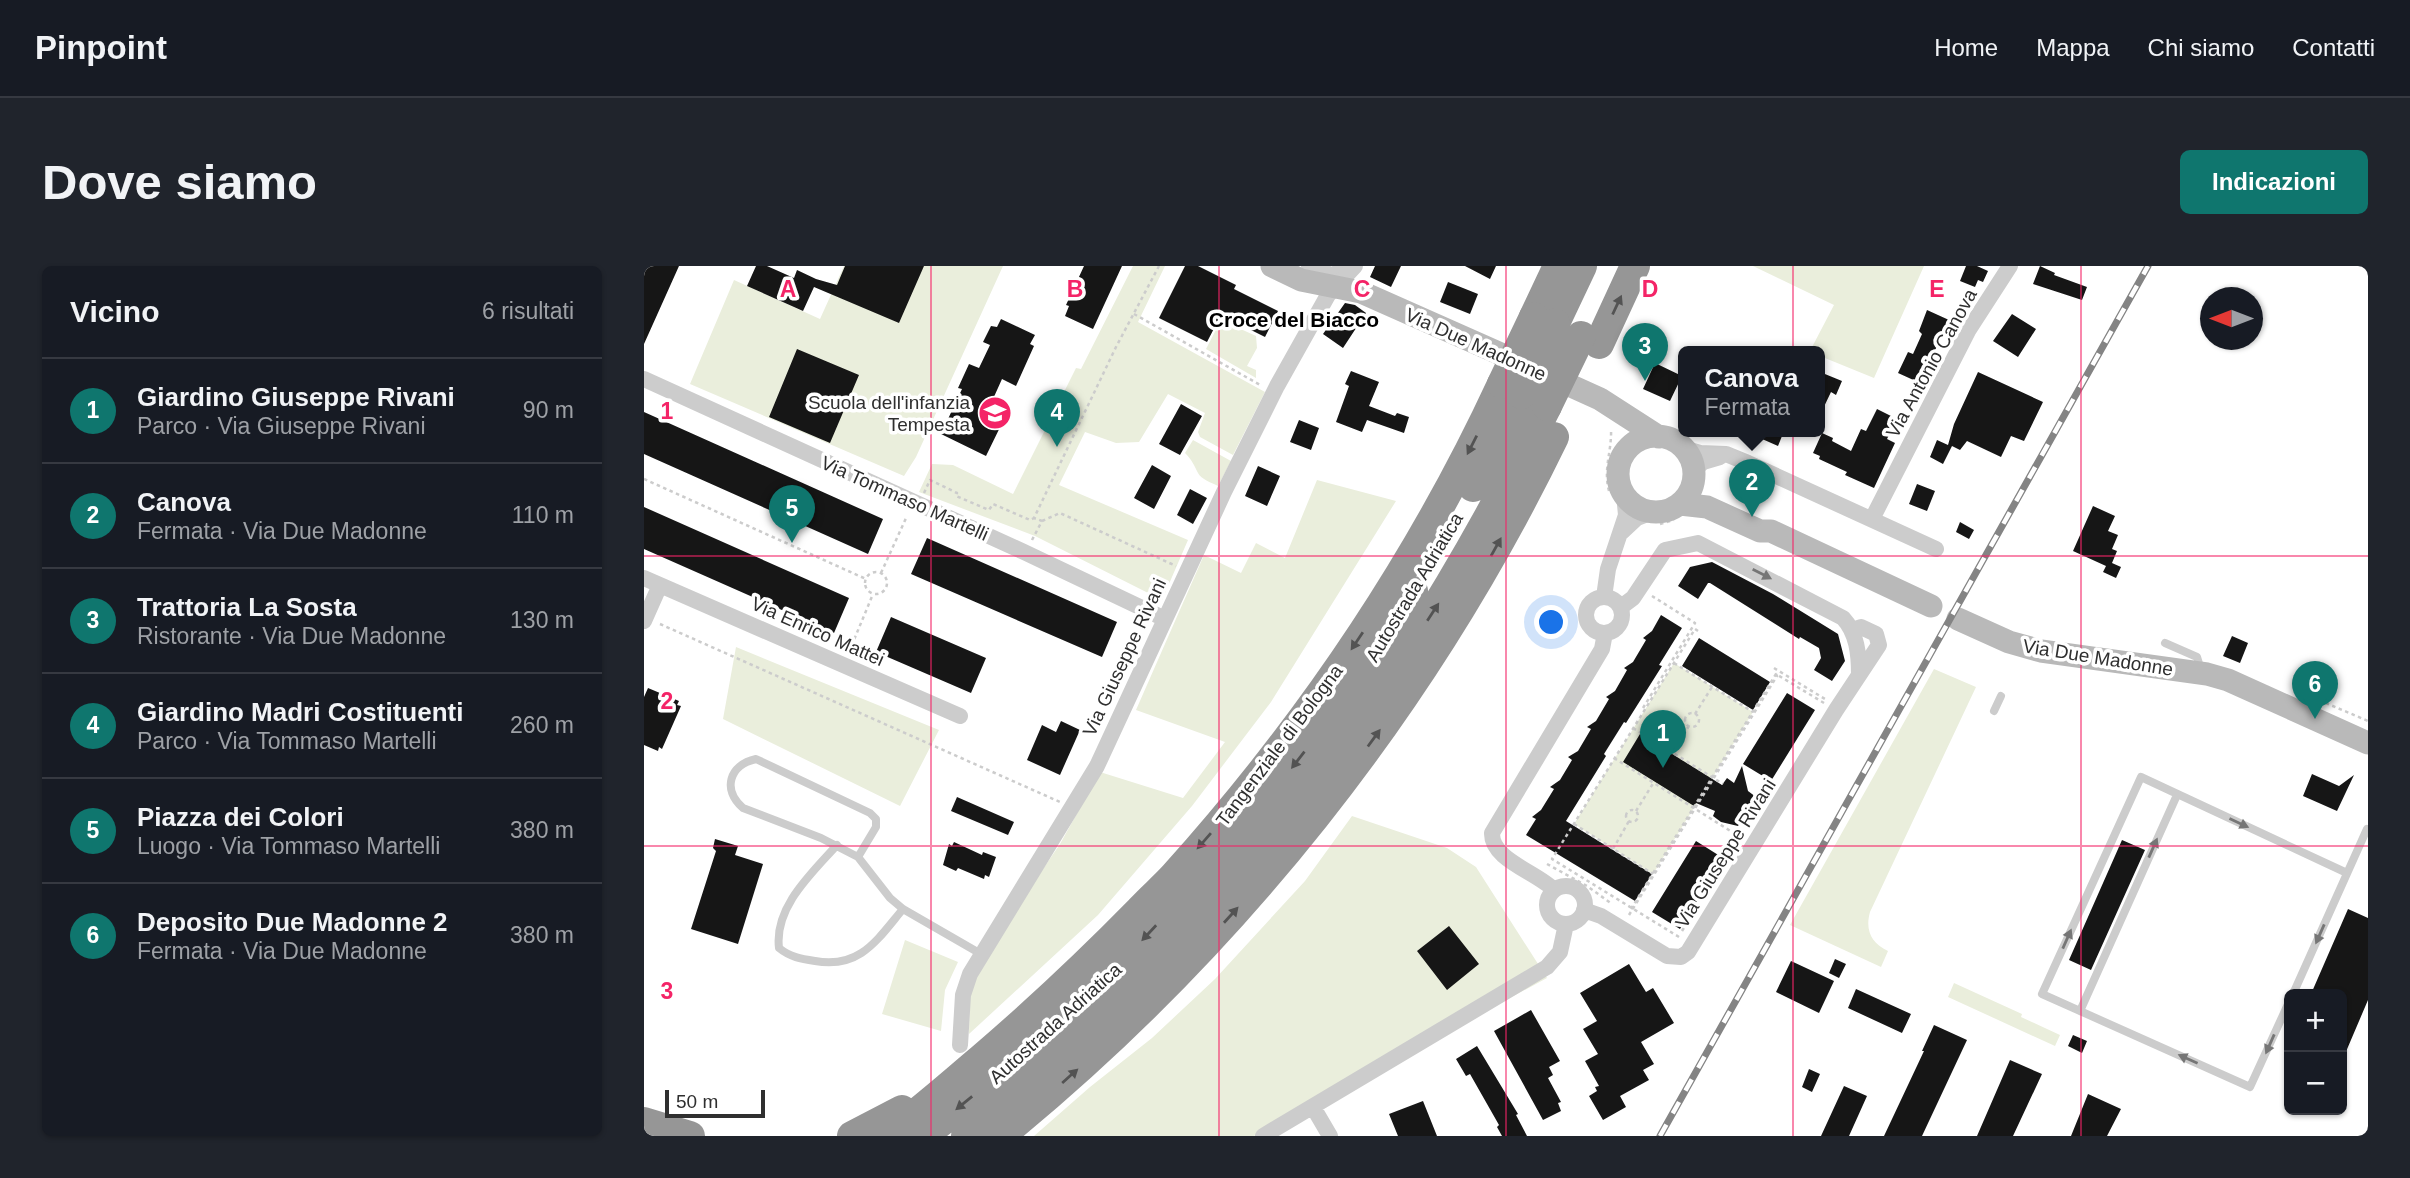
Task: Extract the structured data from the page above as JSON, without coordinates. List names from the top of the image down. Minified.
{"streets":{"highway":["Autostrada Adriatica","Tangenziale di Bologna"],"main road":["Via Due Madonne"],"street":["Via Antonio Canova","Via Tommaso Martelli","Via Enrico Mattei","Via Giuseppe Rivani"]},"crossings":[["Via Due Madonne","Via Giuseppe Rivani"],["Via Tommaso Martelli","Via Giuseppe Rivani"],["Autostrada Adriatica","Tangenziale di Bologna"]],"districts":["Croce del Biacco"],"places":{"school or university":["Scuola dell'infanzia Tempesta"]},"scale_bar":"50 m","north":"left","page":{"header":"Pinpoint","nav":["Home","Mappa","Chi siamo","Contatti"],"buttons":"Indicazioni","title":"Dove siamo","heading":["Vicino","6 risultati"],"pins":["3","4","2","5","6","1"],"popup":["Canova","Fermata"],"list":[{"mark":"1","name":"Giardino Giuseppe Rivani","note":"Parco · Via Giuseppe Rivani","value":"90 m"},{"mark":"2","name":"Canova","note":"Fermata · Via Due Madonne","value":"110 m"},{"mark":"3","name":"Trattoria La Sosta","note":"Ristorante · Via Due Madonne","value":"130 m"},{"mark":"4","name":"Giardino Madri Costituenti","note":"Parco · Via Tommaso Martelli","value":"260 m"},{"mark":"5","name":"Piazza dei Colori","note":"Luogo · Via Tommaso Martelli","value":"380 m"},{"mark":"6","name":"Deposito Due Madonne 2","note":"Fermata · Via Due Madonne","value":"380 m"}],"map_buttons":["+","−"],"scale":"50 m"},"grid":{"columns":["A","B","C","D","E"],"rows":["1","2","3"]}}
